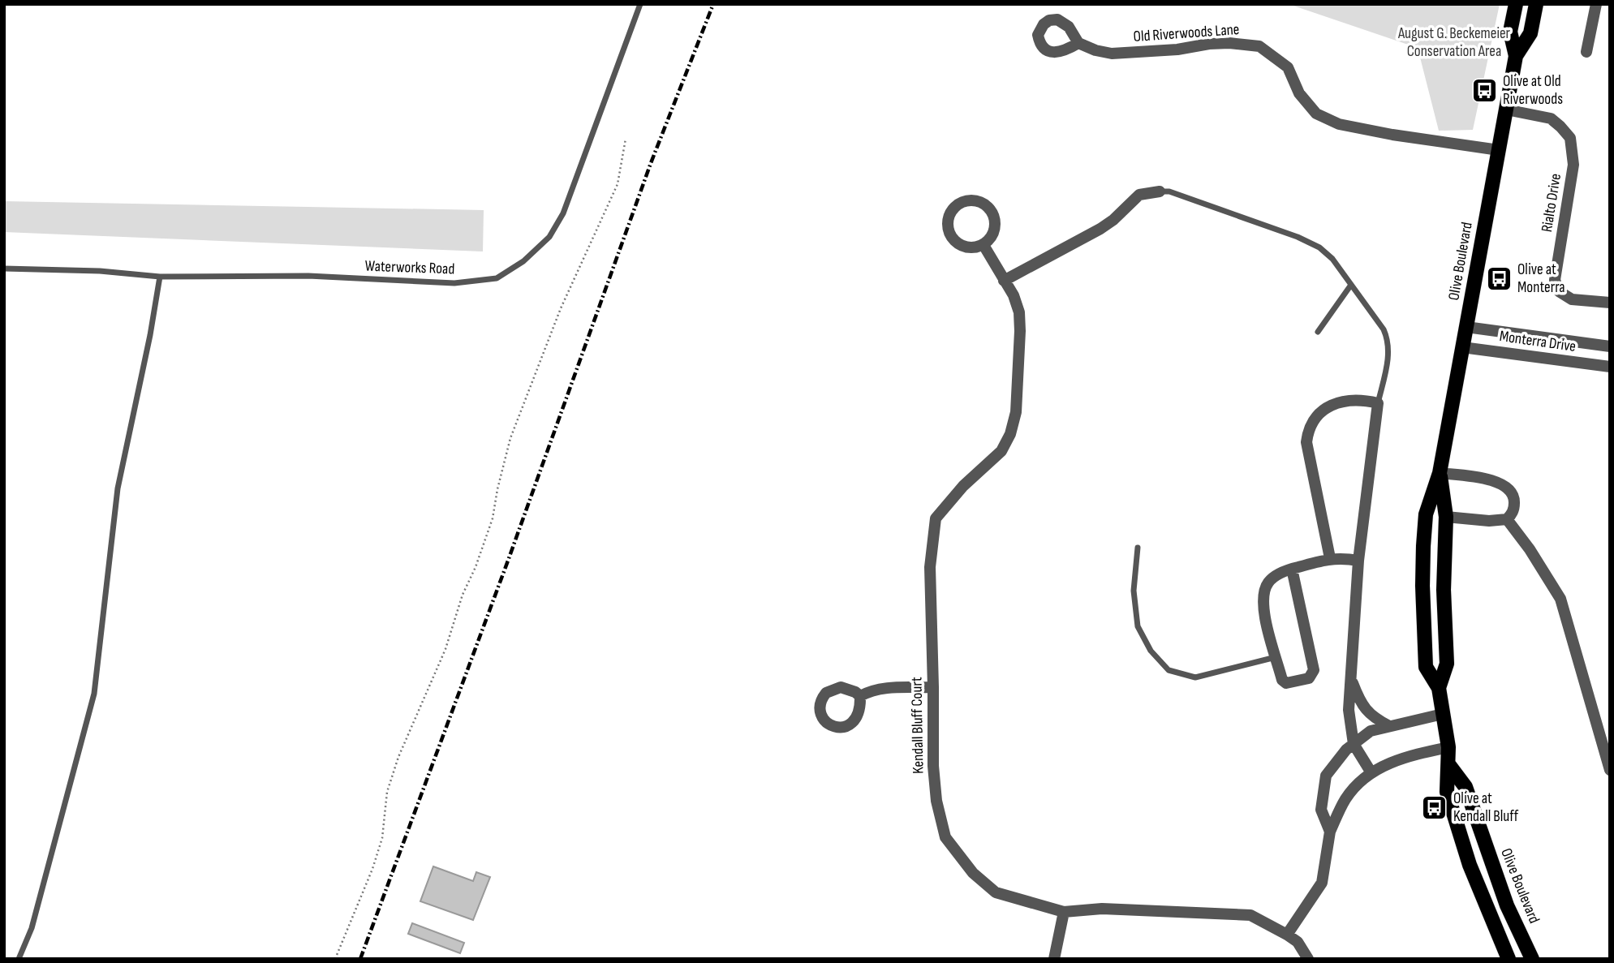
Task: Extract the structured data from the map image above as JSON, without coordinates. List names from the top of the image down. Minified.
{"streets":{"main road":["Olive Boulevard"],"street":["Old Riverwoods Lane","Rialto Drive","Monterra Drive","Kendall Bluff Court"],"lane":["Waterworks Road"]},"crossings":[["Old Riverwoods Lane","Olive Boulevard"],["Rialto Drive","Olive Boulevard"],["Olive Boulevard","Monterra Drive"]],"parks":["August G. Beckemeier Conservation Area"],"places":{"bus stop":["Olive at Old Riverwoods","Olive at Monterra","Olive at Kendall Bluff"]}}
